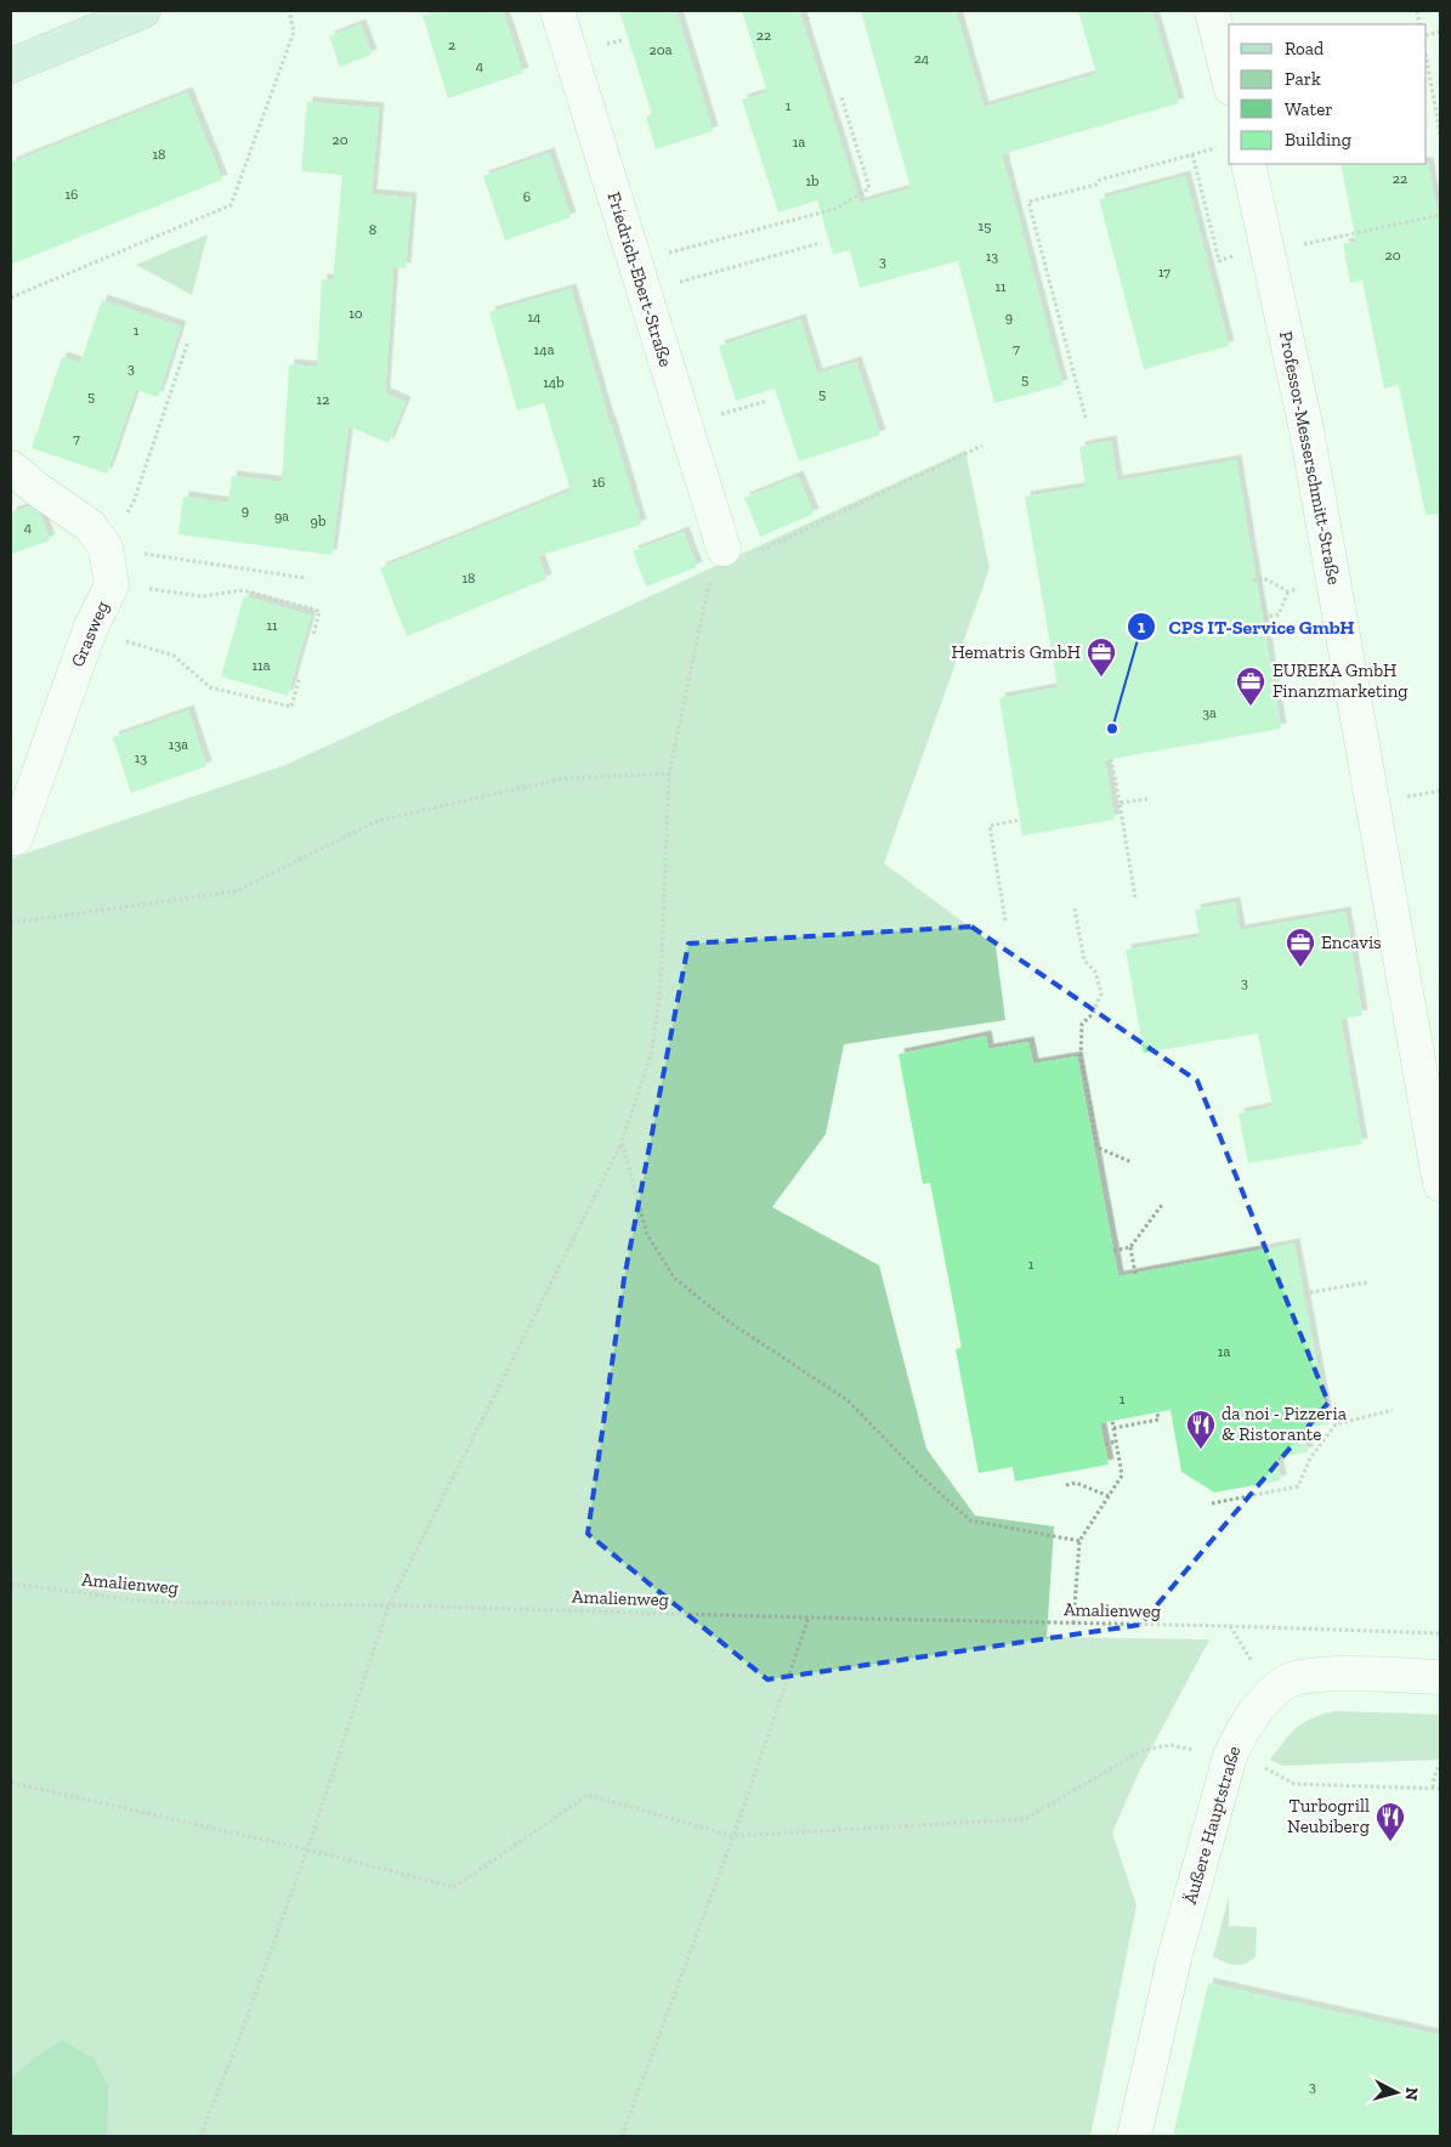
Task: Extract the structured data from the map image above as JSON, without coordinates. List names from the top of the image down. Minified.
{"streets":{"street":["Friedrich-Ebert-Straße","Professor-Messerschmitt-Straße","Grasweg","Äußere Hauptstraße"],"path":["Amalienweg"]},"places":{"office":["Hematris GmbH","EUREKA GmbH Finanzmarketing","Encavis"],"other":["CPS IT-Service GmbH"],"restaurant":["da noi - Pizzeria & Ristorante","Turbogrill Neubiberg"]},"house_numbers":["22","2","20a","24","4","1","20","1a","18","22","1b","16","6","15","8","20","13","3","17","11","10","14","9","1","7","14a","3","5","14b","5","5","12","7","16","9","9a","9b","4","18","11","11a","3a","13a","13","3","1","1a","1","3"],"legend":["Road","Park","Water","Building"],"north":"right"}
